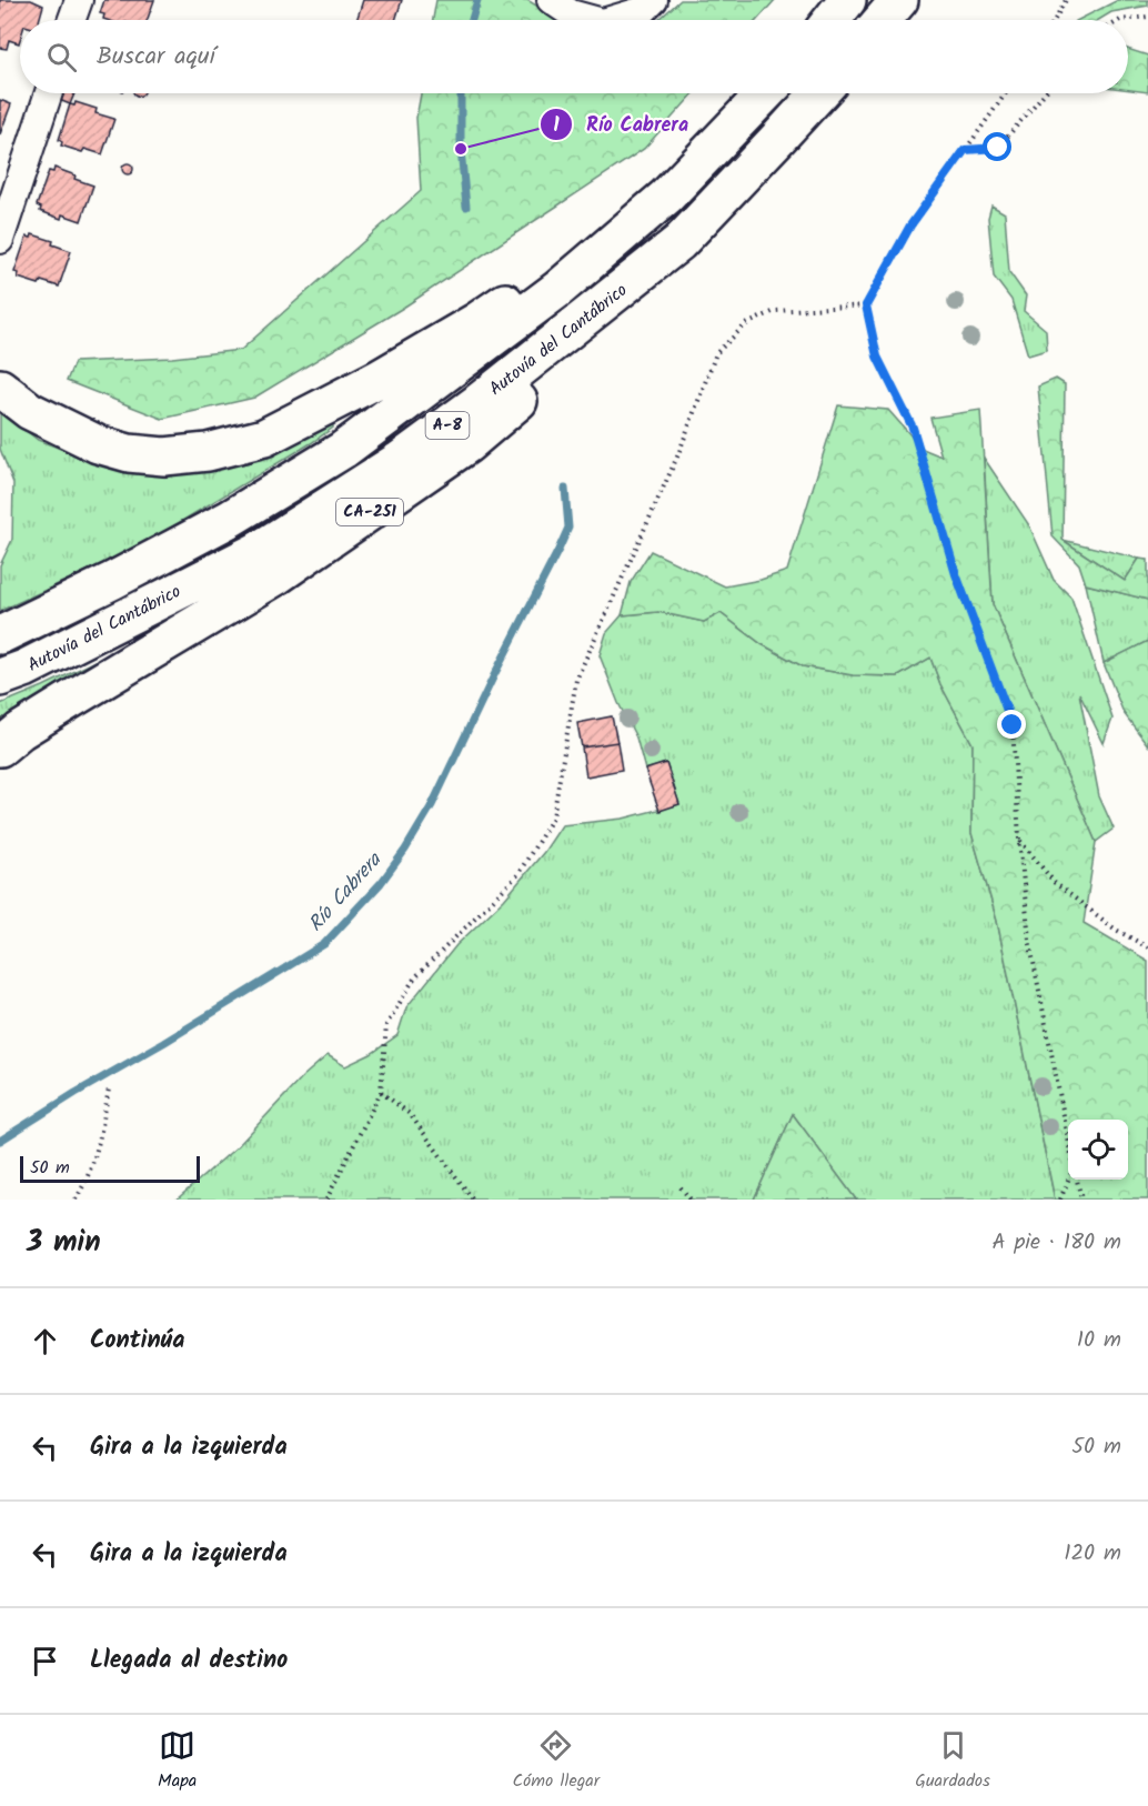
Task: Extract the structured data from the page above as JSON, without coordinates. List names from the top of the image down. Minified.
{"streets":{"highway":["Autovía del Cantábrico","A-8","CA-251"]},"crossings":[["Autovía del Cantábrico","CA-251"]],"water":["Río Cabrera"],"places":["Río Cabrera"],"scale_bar":"50 m","page":{"search":"Buscar aquí","scale":"50 m","heading":["3 min","A pie · 180 m"],"list":[["Continúa","10 m"],["Gira a la izquierda","50 m"],["Gira a la izquierda","120 m"],"Llegada al destino"],"nav":["Mapa","Cómo llegar","Guardados"]}}
